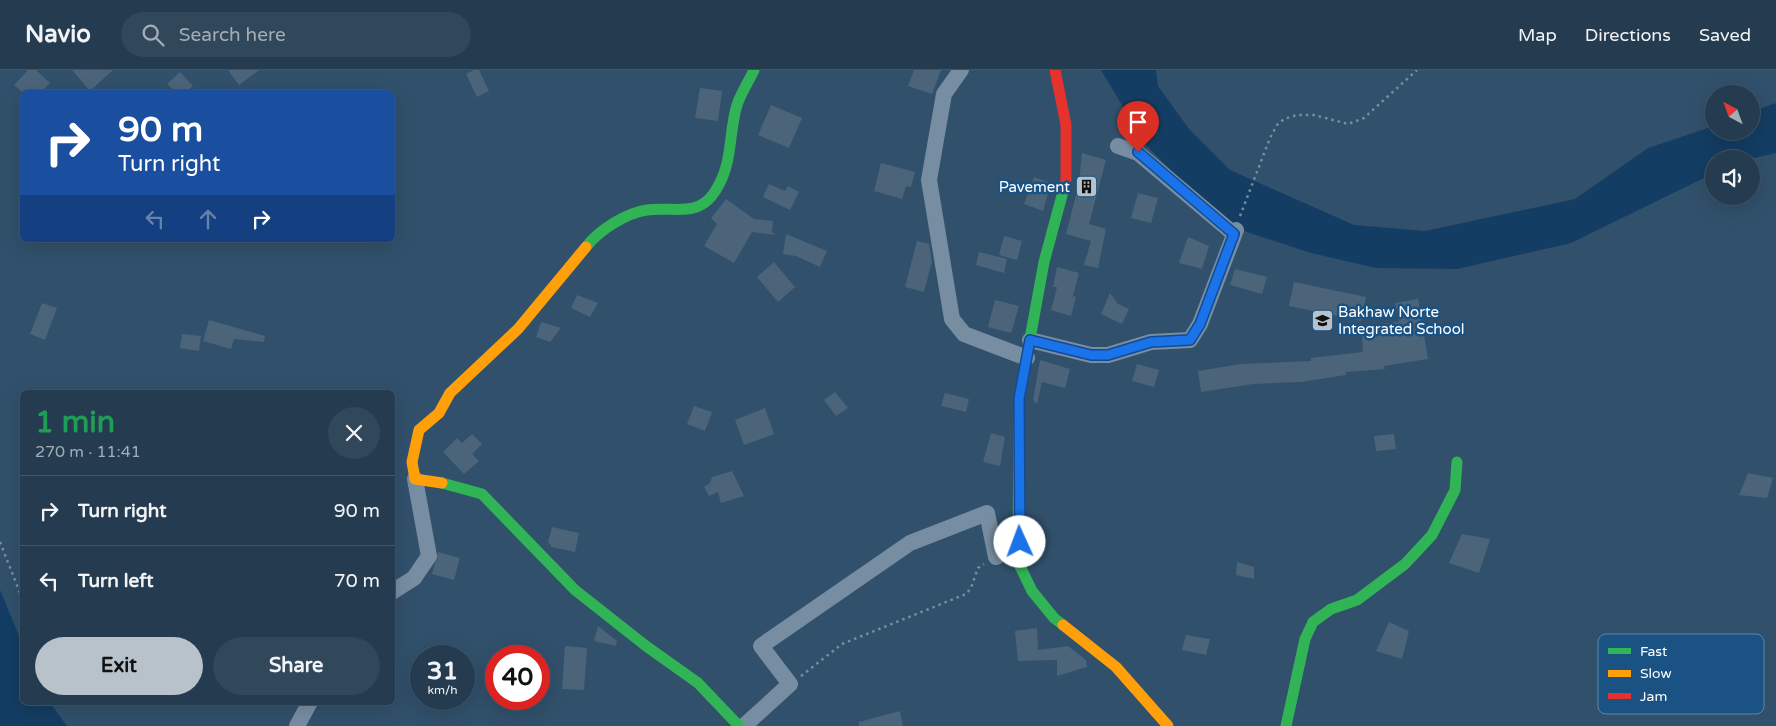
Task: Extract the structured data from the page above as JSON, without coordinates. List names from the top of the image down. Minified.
{"places":{"building":["Pavement"],"school or university":["Bakhaw Norte Integrated School"]},"legend":["Fast","Slow","Jam"],"north":"top left","page":{"header":"Navio","search":"Search here","nav":["Map","Directions","Saved"],"turn":["90 m","Turn right"],"heading":["1 min","270 m · 11:41"],"list":[{"name":"Turn right","value":"90 m"},{"name":"Turn left","value":"70 m"}],"buttons":["Exit","Share"],"speed":"31 km/h","limit":"40"}}
